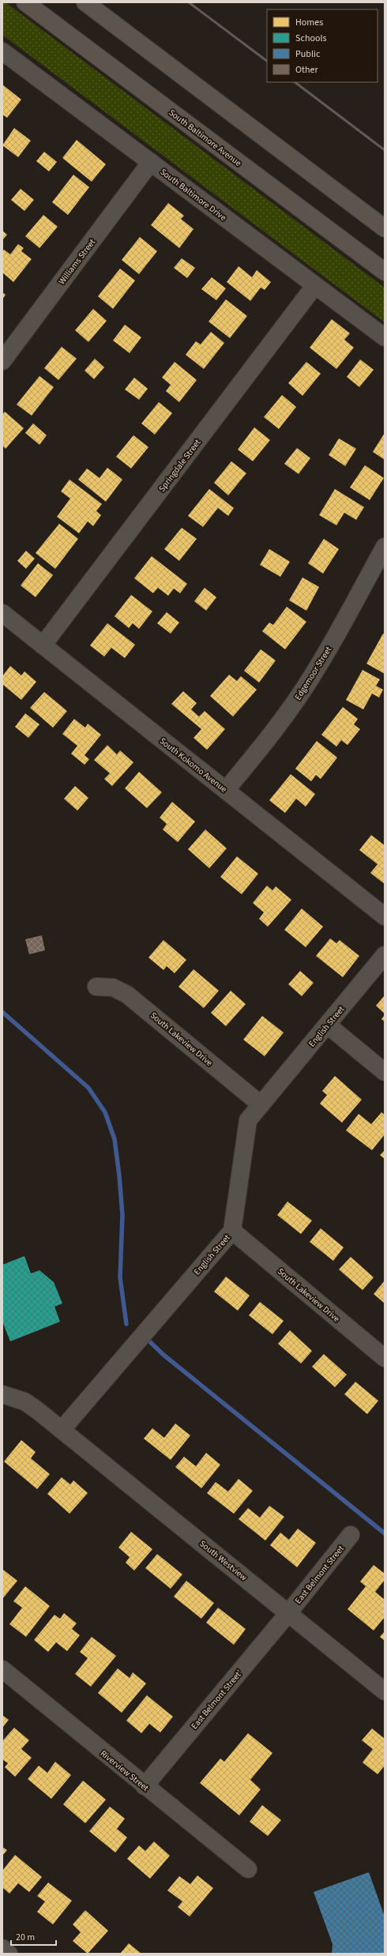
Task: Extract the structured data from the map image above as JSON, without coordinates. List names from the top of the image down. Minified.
{"streets":{"main road":["South Baltimore Avenue"],"street":["South Baltimore Drive","Williams Street","Springdale Street","Edgemoor Street","South Kokomo Avenue","English Street","South Lakeview Drive","South Westview","East Belmont Street","East Belmont Street'","Riverview Street"]},"crossings":[["South Baltimore Drive","Williams Street"],["South Baltimore Drive","Springdale Street"],["Springdale Street","South Kokomo Avenue"],["Edgemoor Street","South Kokomo Avenue"],["English Street","South Lakeview Drive"],["English Street","South Westview"],["South Westview","East Belmont Street"],["South Westview","East Belmont Street'"],["East Belmont Street","East Belmont Street'"],["East Belmont Street'","Riverview Street"]],"legend":["Homes","Schools","Public","Other"],"scale_bar":"20 m"}
